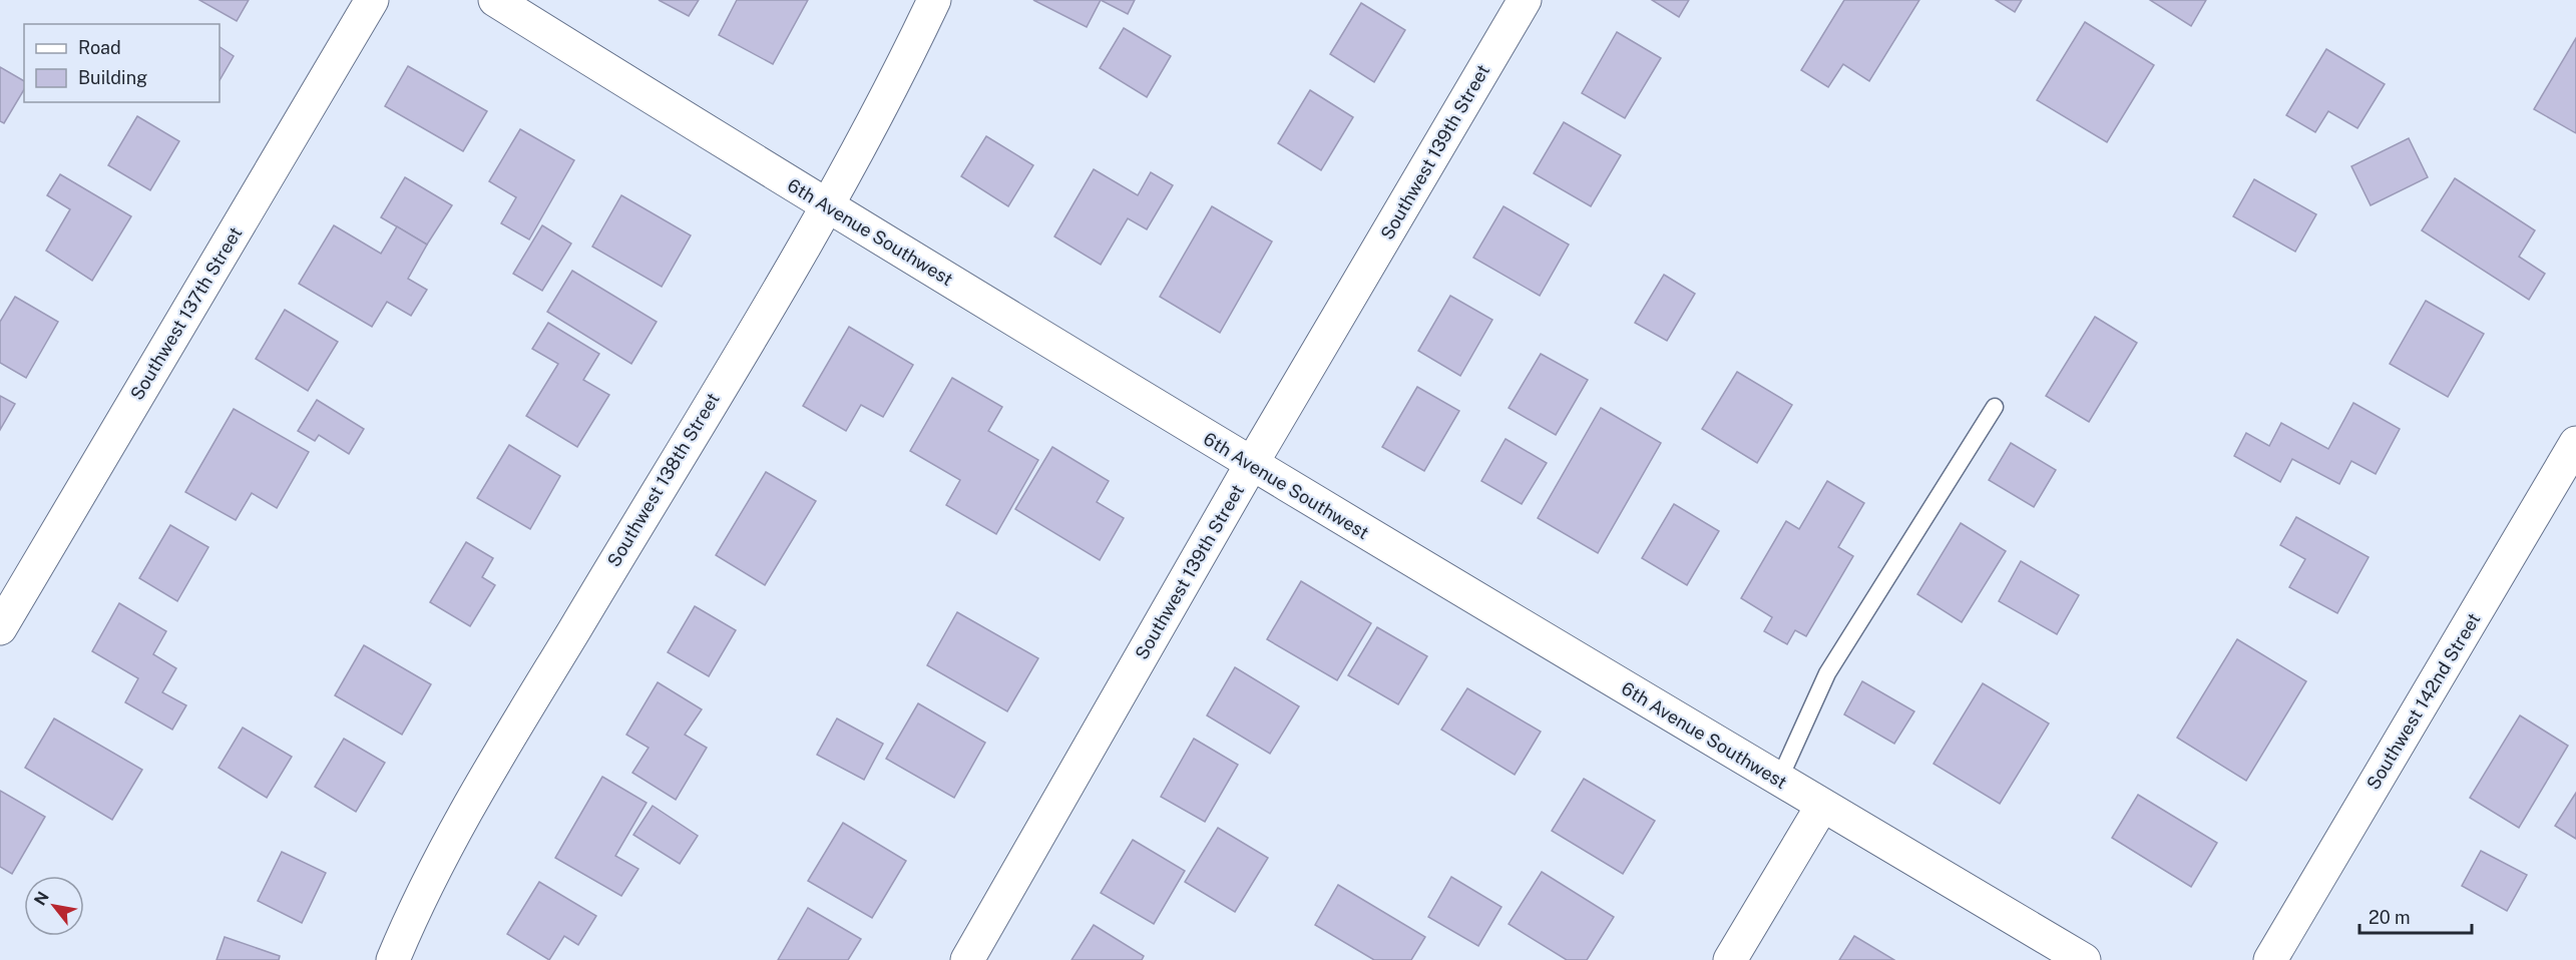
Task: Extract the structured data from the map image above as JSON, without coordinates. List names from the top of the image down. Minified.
{"streets":{"street":["Southwest 139th Street","6th Avenue Southwest","Southwest 137th Street","Southwest 138th Street","Southwest 142nd Street"]},"crossings":[["Southwest 139th Street","6th Avenue Southwest"],["6th Avenue Southwest","Southwest 138th Street"]],"legend":["Road","Building"],"scale_bar":"20 m","north":"top left"}
